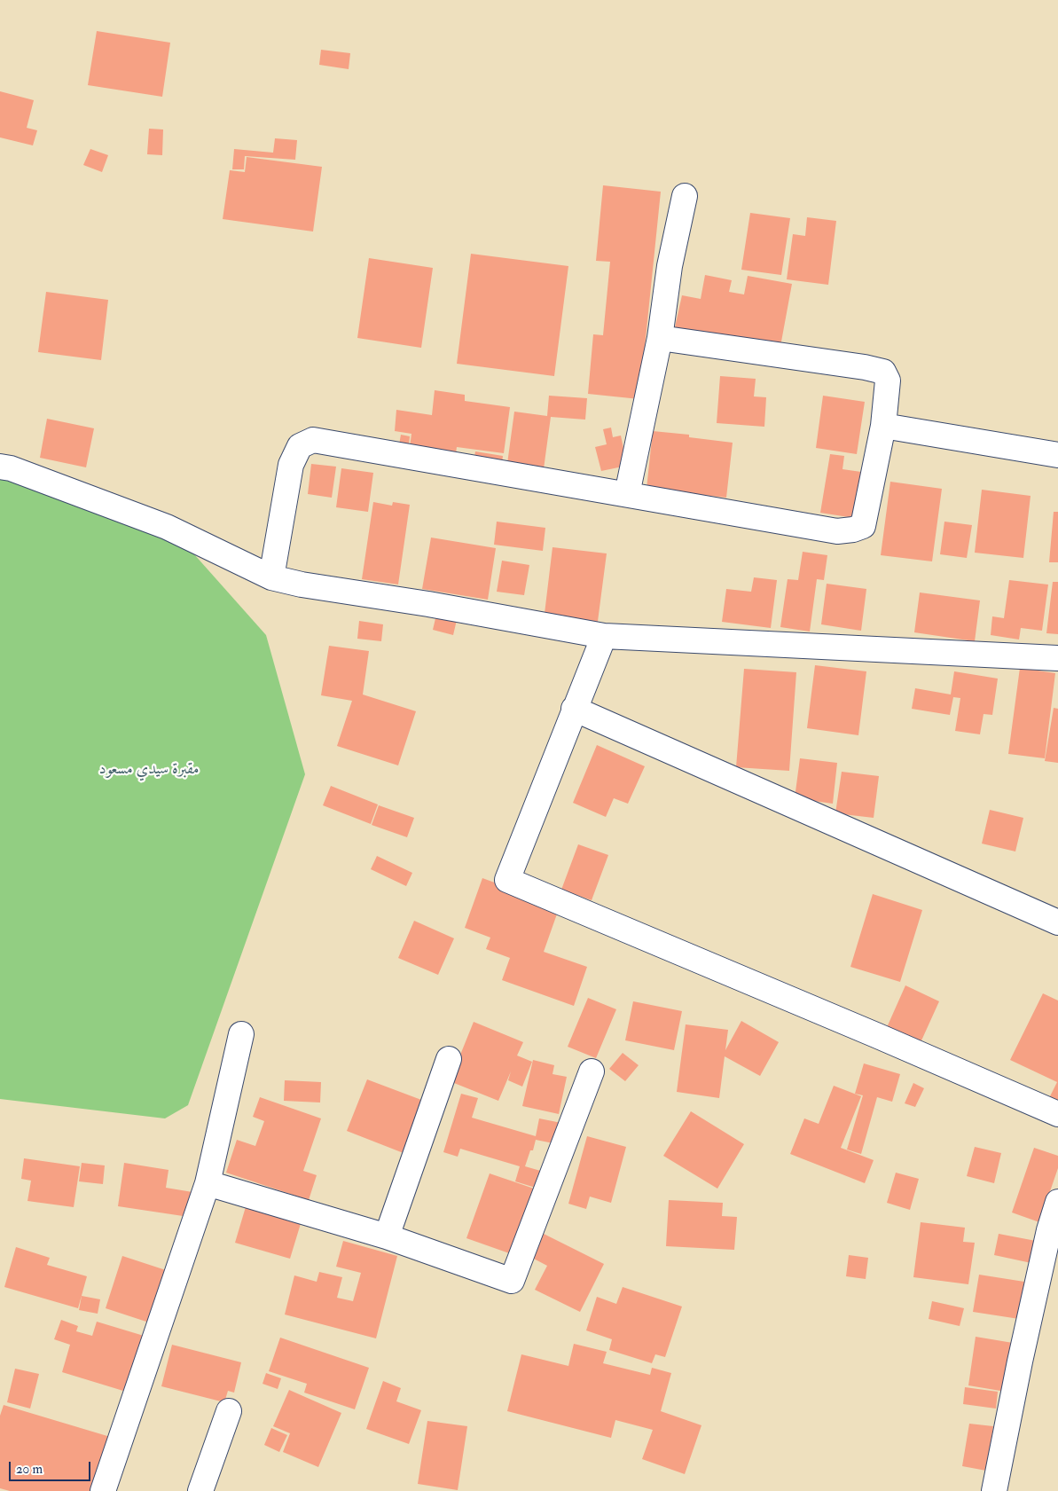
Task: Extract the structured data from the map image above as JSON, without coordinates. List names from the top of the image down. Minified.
{"parks":["مقبرة سيدي مسعود"],"scale_bar":"20 m"}
